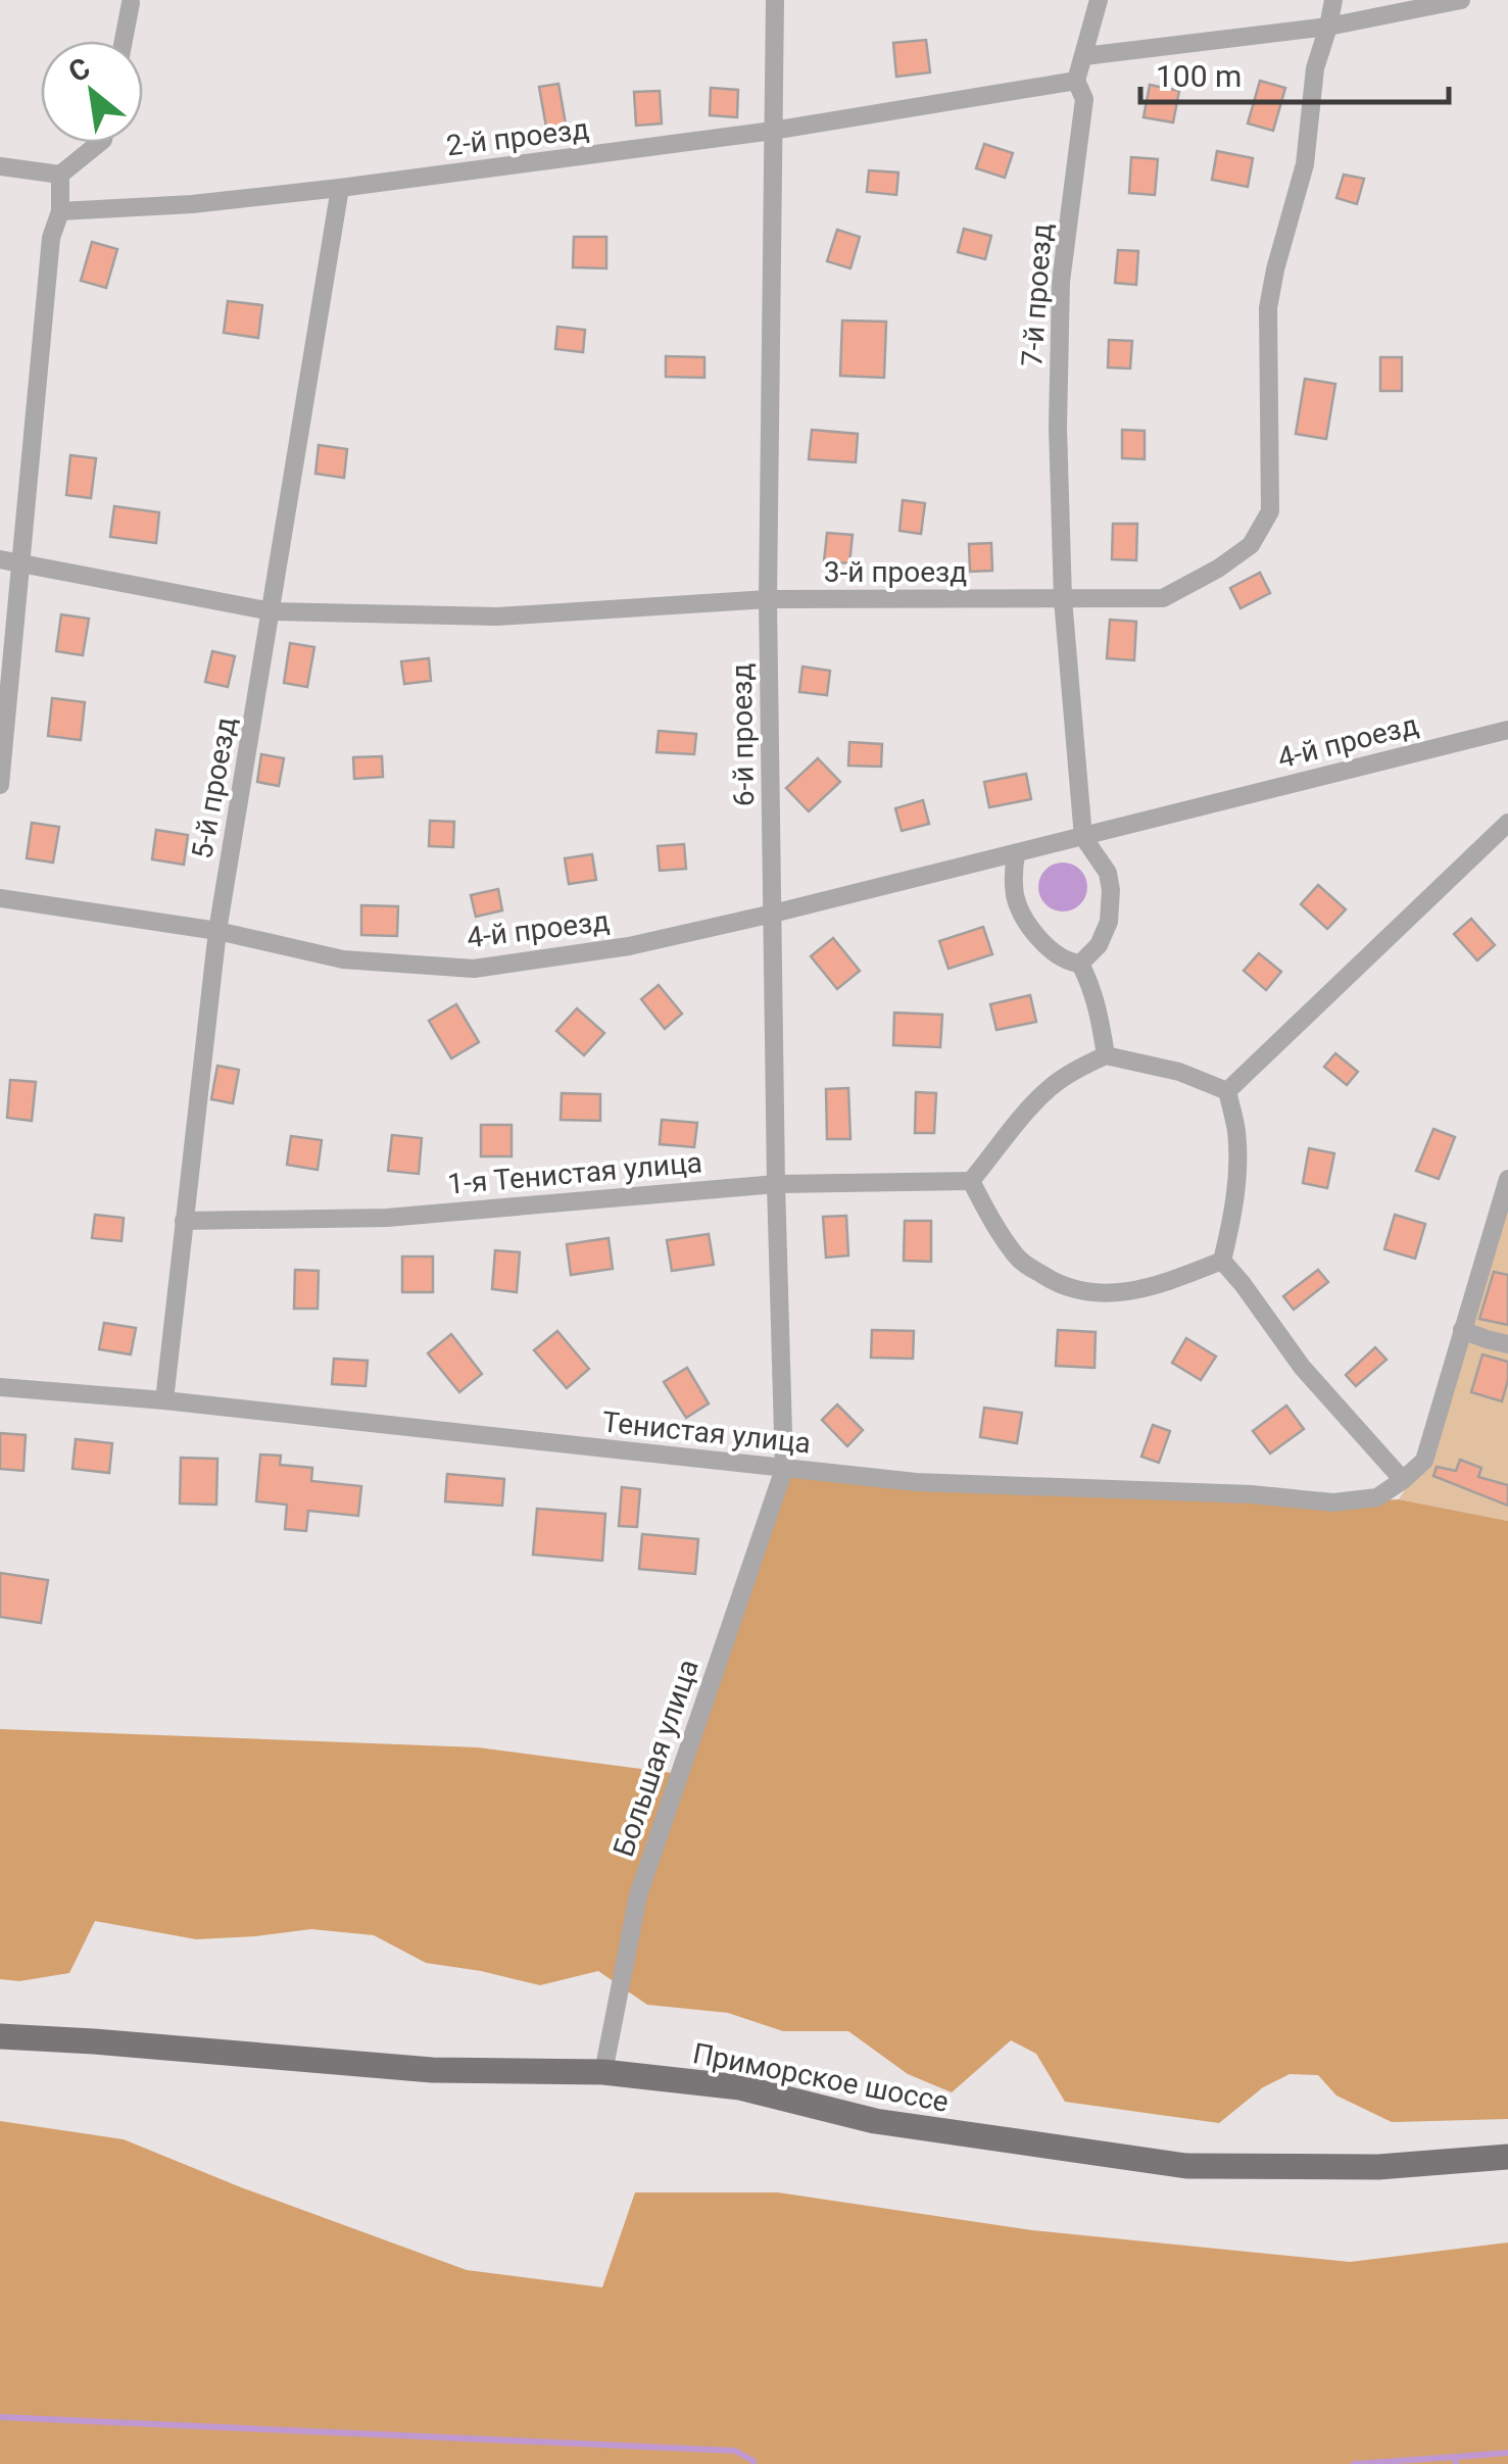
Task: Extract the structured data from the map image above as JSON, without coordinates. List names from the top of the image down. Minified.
{"streets":{"main road":["Приморское шоссе"],"street":["2-й проезд","7-й проезд","3-й проезд","6-й проезд","4-й проезд","5-й проезд","1-я Тенистая улица","Тенистая улица","Большая улица"]},"crossings":[["2-й проезд","7-й проезд"],["2-й проезд","6-й проезд"],["2-й проезд","5-й проезд"],["7-й проезд","3-й проезд"],["7-й проезд","4-й проезд"],["3-й проезд","6-й проезд"],["3-й проезд","5-й проезд"],["6-й проезд","4-й проезд"],["6-й проезд","1-я Тенистая улица"],["6-й проезд","Тенистая улица"],["6-й проезд","Большая улица"],["4-й проезд","5-й проезд"],["5-й проезд","1-я Тенистая улица"],["5-й проезд","Тенистая улица"],["Тенистая улица","Большая улица"],["Большая улица","Приморское шоссе"]],"scale_bar":"100 m","north":"top left"}
